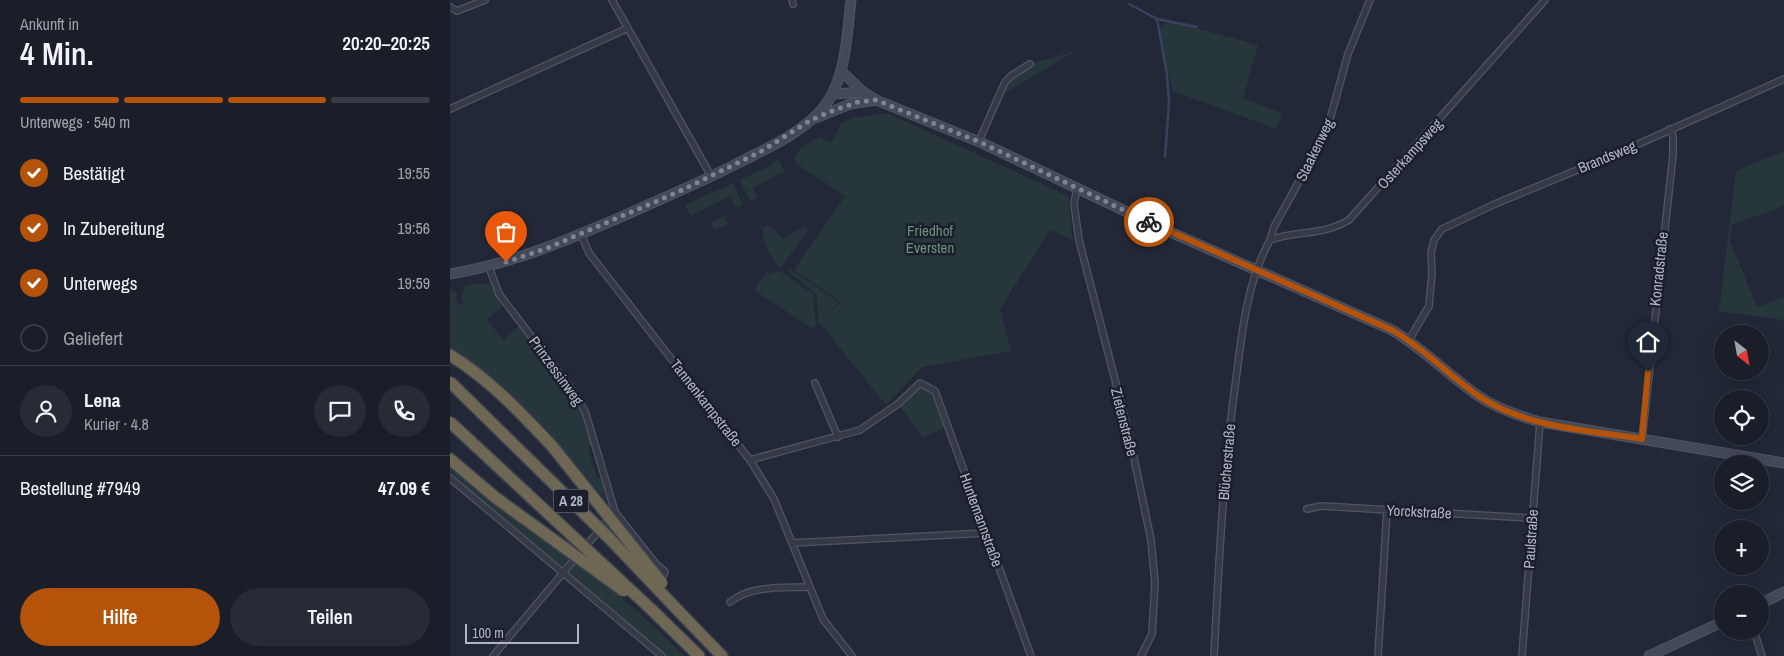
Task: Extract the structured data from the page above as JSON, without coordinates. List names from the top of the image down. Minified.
{"streets":{"highway":["A 28"],"street":["Staakenweg","Osterkampsweg","Brandsweg","Konradstraße","Prinzessinweg","Tannenkampstraße","Zietenstraße","Blücherstraße","Yorckstraße","Huntemannstraße","Paulstraße"]},"crossings":[["Staakenweg","Osterkampsweg"],["Brandsweg","Konradstraße"],["Yorckstraße","Paulstraße"]],"parks":["Friedhof Eversten"],"scale_bar":"100 m","north":"bottom right","page":{"heading":["4 Min.","Ankunft in","20:20–20:25"],"panel":["Lena","Kurier · 4.8","Bestellung #7949","47.09 €"],"bar":"Unterwegs · 540 m","list":[["Bestätigt","19:55"],["In Zubereitung","19:56"],["Unterwegs","19:59"],"Geliefert"],"map_buttons":["+","−"],"buttons":["Hilfe","Teilen"],"scale":"100 m"}}
